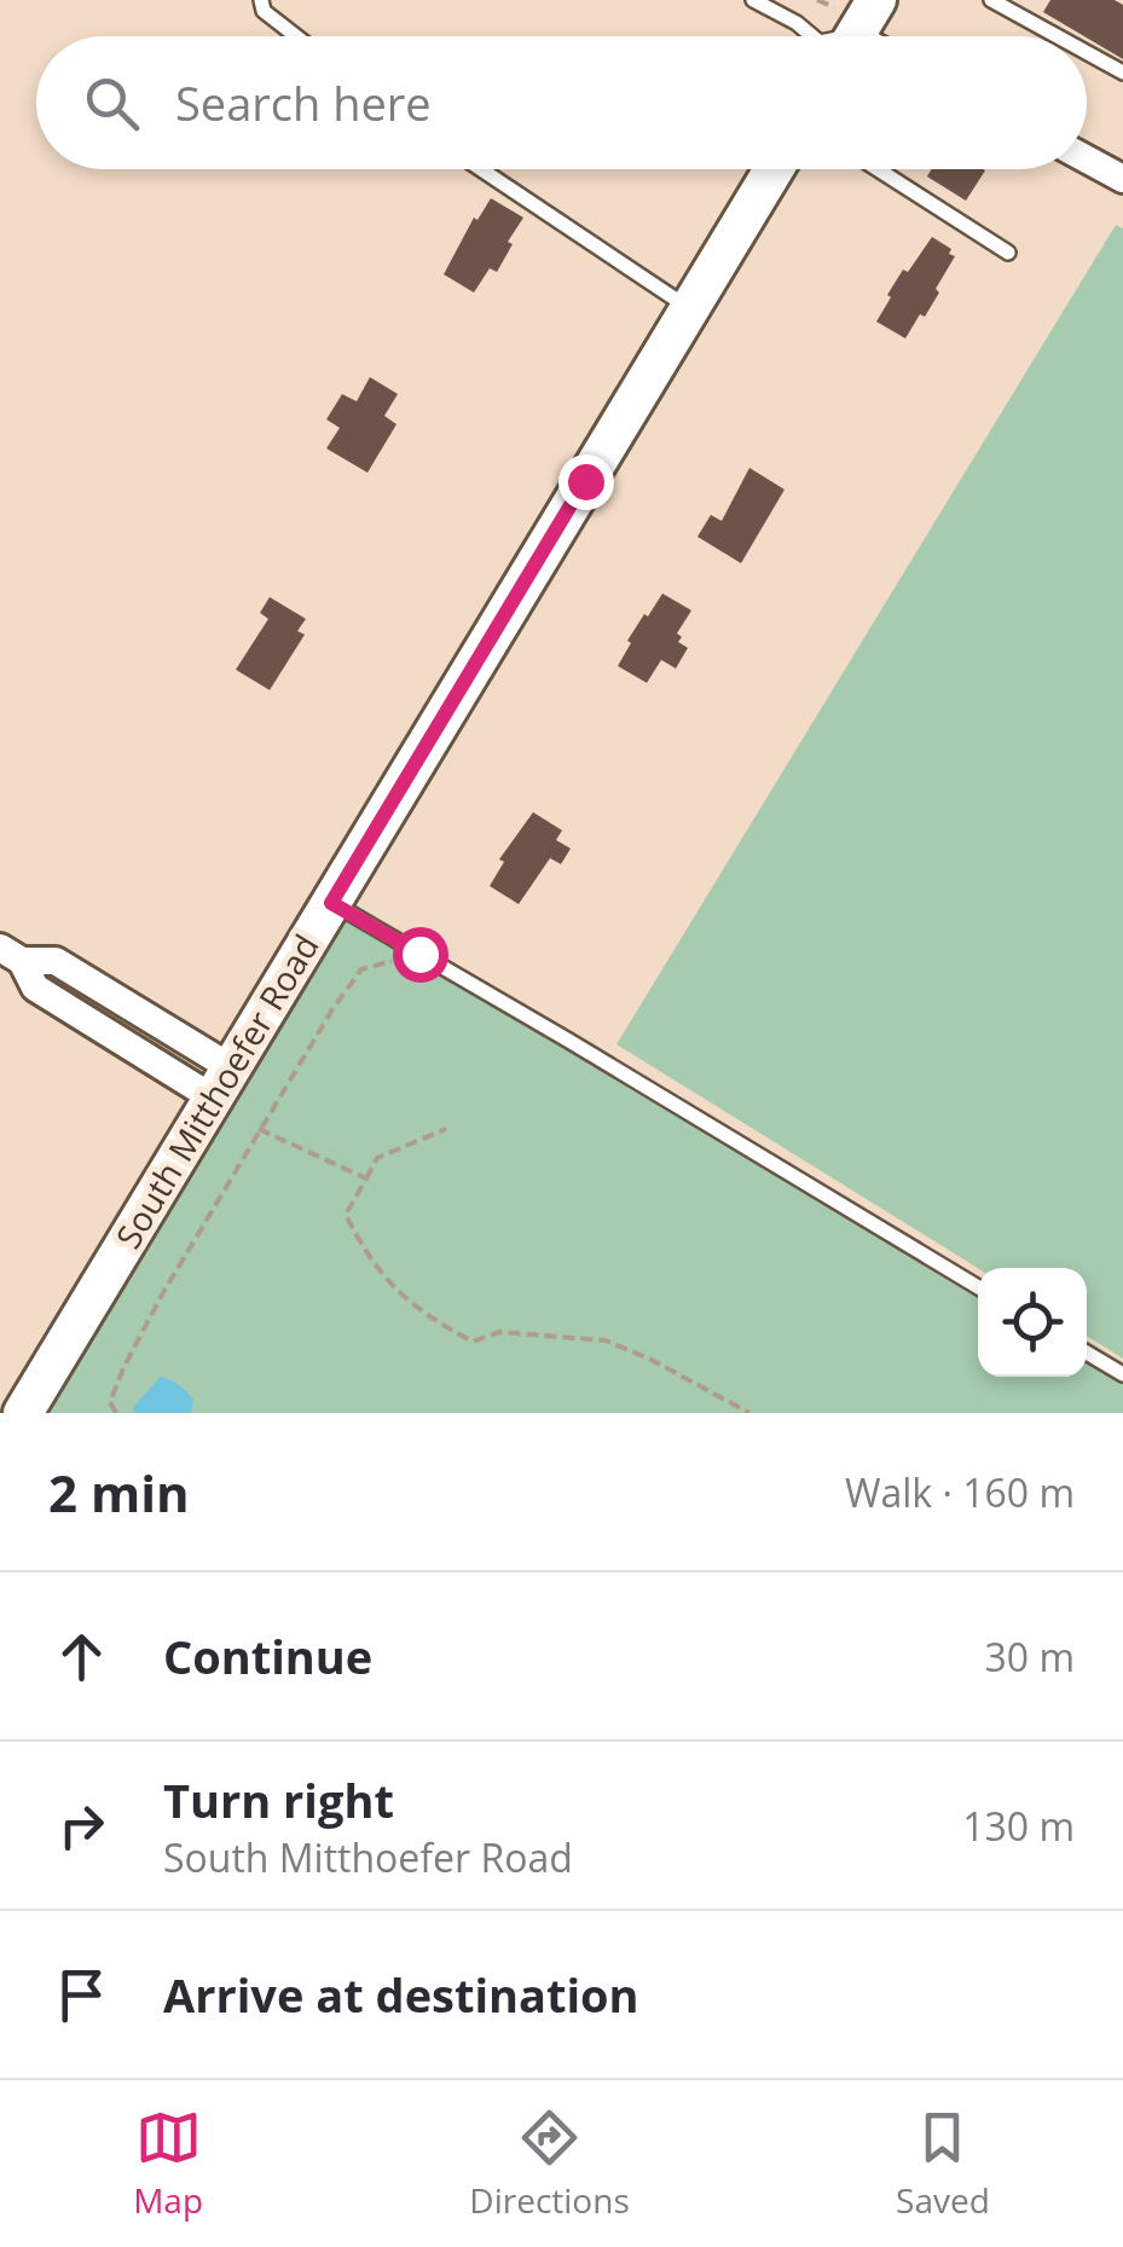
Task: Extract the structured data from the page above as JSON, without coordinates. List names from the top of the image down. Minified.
{"streets":{"main road":["South Mitthoefer Road"]},"page":{"search":"Search here","heading":["2 min","Walk · 160 m"],"list":[["Continue","30 m"],["Turn right","South Mitthoefer Road","130 m"],"Arrive at destination"],"nav":["Map","Directions","Saved"]}}
